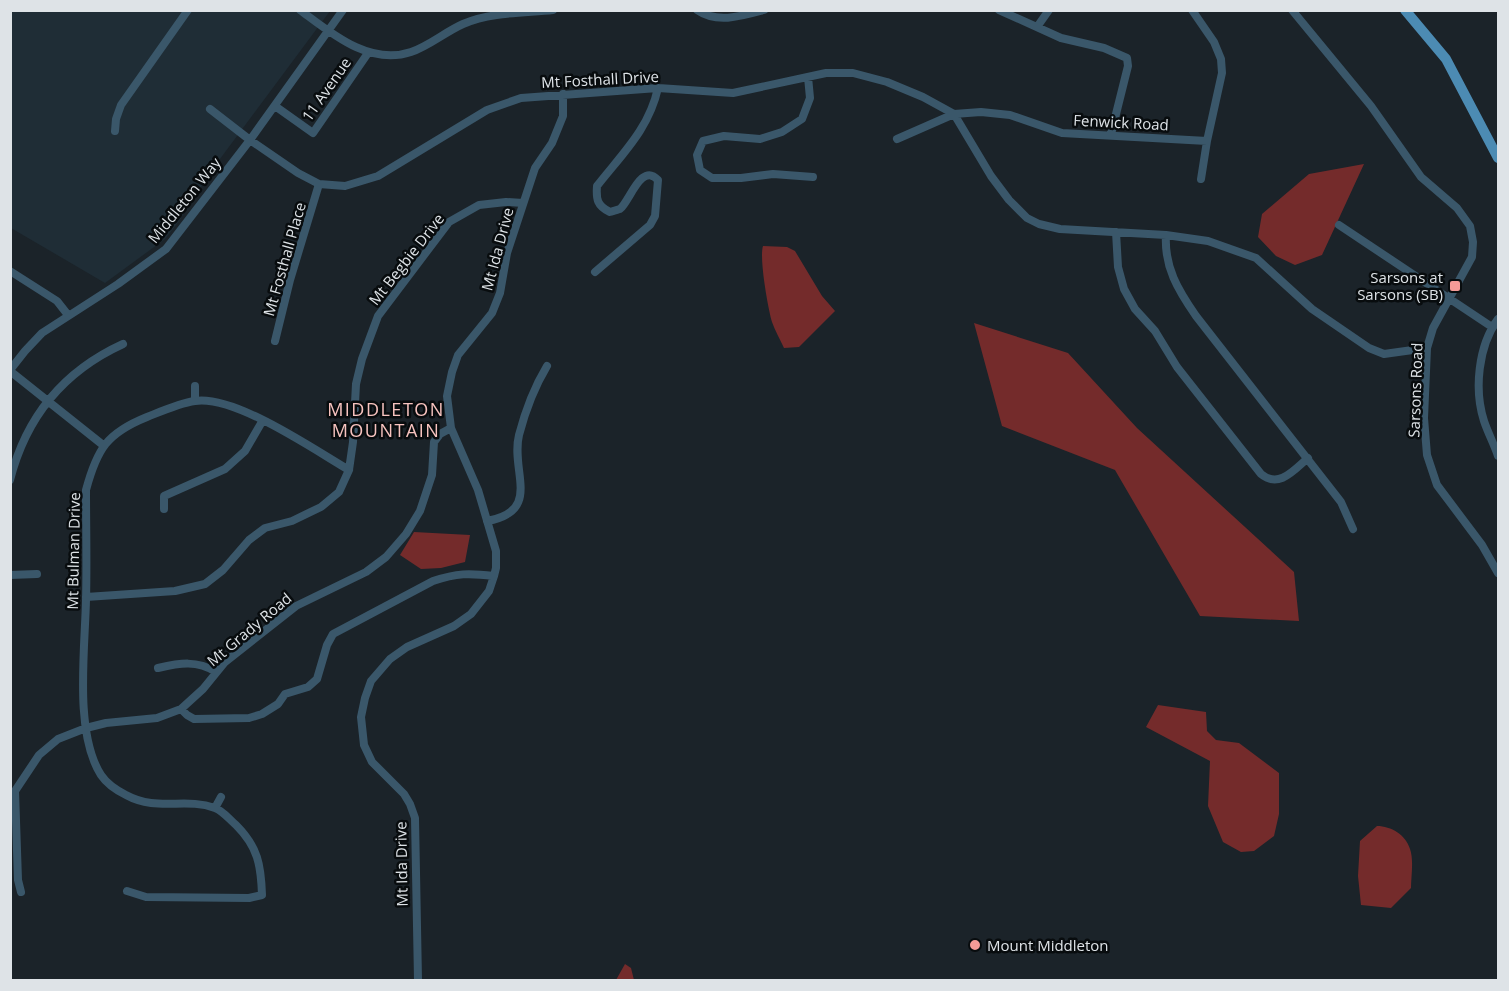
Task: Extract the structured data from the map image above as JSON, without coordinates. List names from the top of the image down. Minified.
{"streets":{"street":["Mt Fosthall Drive","11 Avenue","Fenwick Road","Middleton Way","Mt Ida Drive","Mt Fosthall Place","Mt Begbie Drive","Sarsons Road","Mt Bulman Drive","Mt Grady Road"]},"crossings":[["Mt Fosthall Drive","Fenwick Road"],["Mt Fosthall Drive","Middleton Way"],["Mt Fosthall Drive","Mt Ida Drive"],["Mt Fosthall Drive","Mt Fosthall Place"],["11 Avenue","Middleton Way"],["Mt Ida Drive","Mt Begbie Drive"],["Mt Ida Drive","Mt Grady Road"],["Mt Begbie Drive","Mt Bulman Drive"],["Mt Bulman Drive","Mt Grady Road"]],"districts":["MIDDLETON MOUNTAIN"],"places":{"transit":["Sarsons at Sarsons (SB)"],"other":["Mount Middleton"]}}
